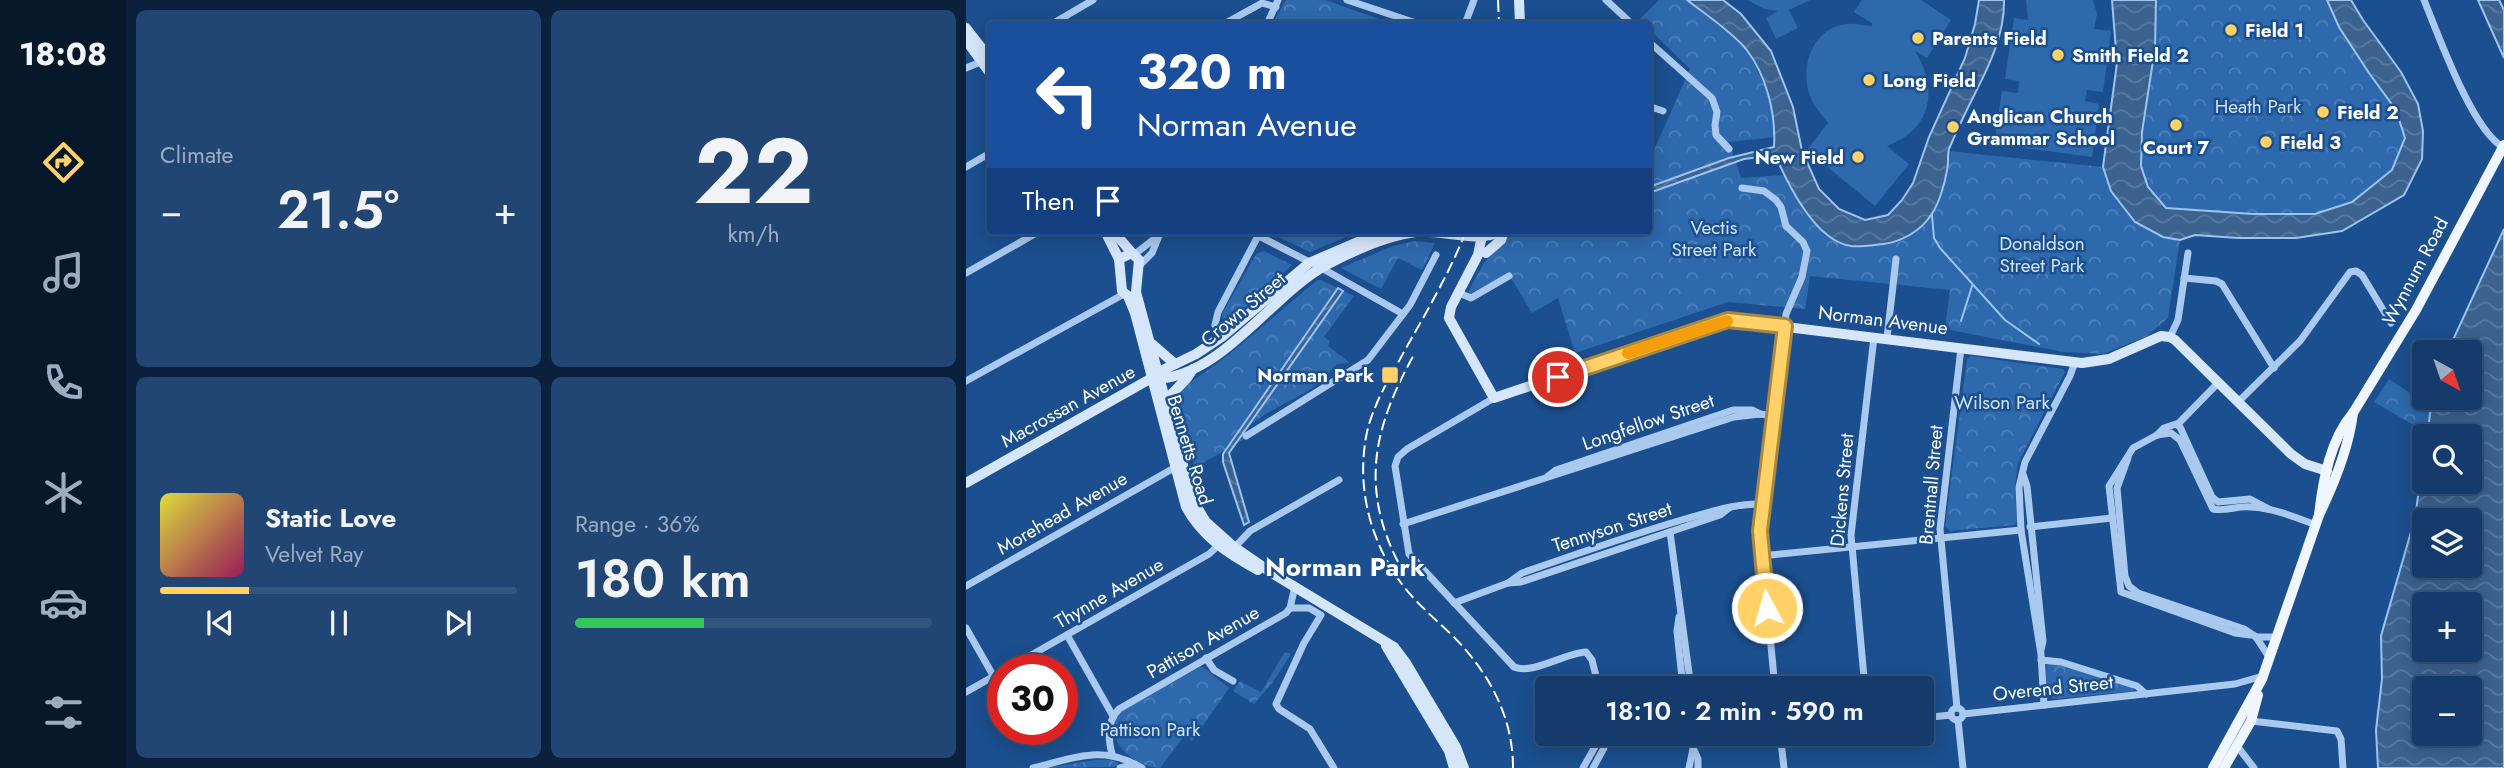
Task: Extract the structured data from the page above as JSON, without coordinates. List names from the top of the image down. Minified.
{"streets":{"main road":["Wynnum Road","Crown Street","Norman Avenue","Macrossan Avenue","Bennetts Road"],"street":["Longfellow Street","Brentnall Street","Dickens Street","Morehead Avenue","Tennyson Street","Thynne Avenue","Pattison Avenue","Overend Street"]},"crossings":[["Wynnum Road","Overend Street"],["Crown Street","Macrossan Avenue"],["Crown Street","Bennetts Road"],["Norman Avenue","Longfellow Street"],["Norman Avenue","Brentnall Street"],["Norman Avenue","Dickens Street"],["Macrossan Avenue","Bennetts Road"],["Bennetts Road","Morehead Avenue"],["Bennetts Road","Thynne Avenue"],["Brentnall Street","Overend Street"]],"districts":["Norman Park"],"parks":["Heath Park","Vectis Street Park","Donaldson Street Park","Wilson Park","Pattison Park"],"places":{"other":["Field 1","Parents Field","Smith Field 2","Long Field","Field 2","Court 7","Anglican Church Grammar School","Field 3","New Field"],"transit":["Norman Park"]},"north":"bottom right","page":{"tabs":"18:08","tile":["Climate",["22","km/h"],["Range · 36%","180 km"]],"turn":["320 m","Norman Avenue"],"then":"Then","heat":["−","21.5°","+"],"map_buttons":["+","−"],"song":["Static Love","Velvet Ray"],"limit":"30","trip":"18:10 · 2 min · 590 m"}}
